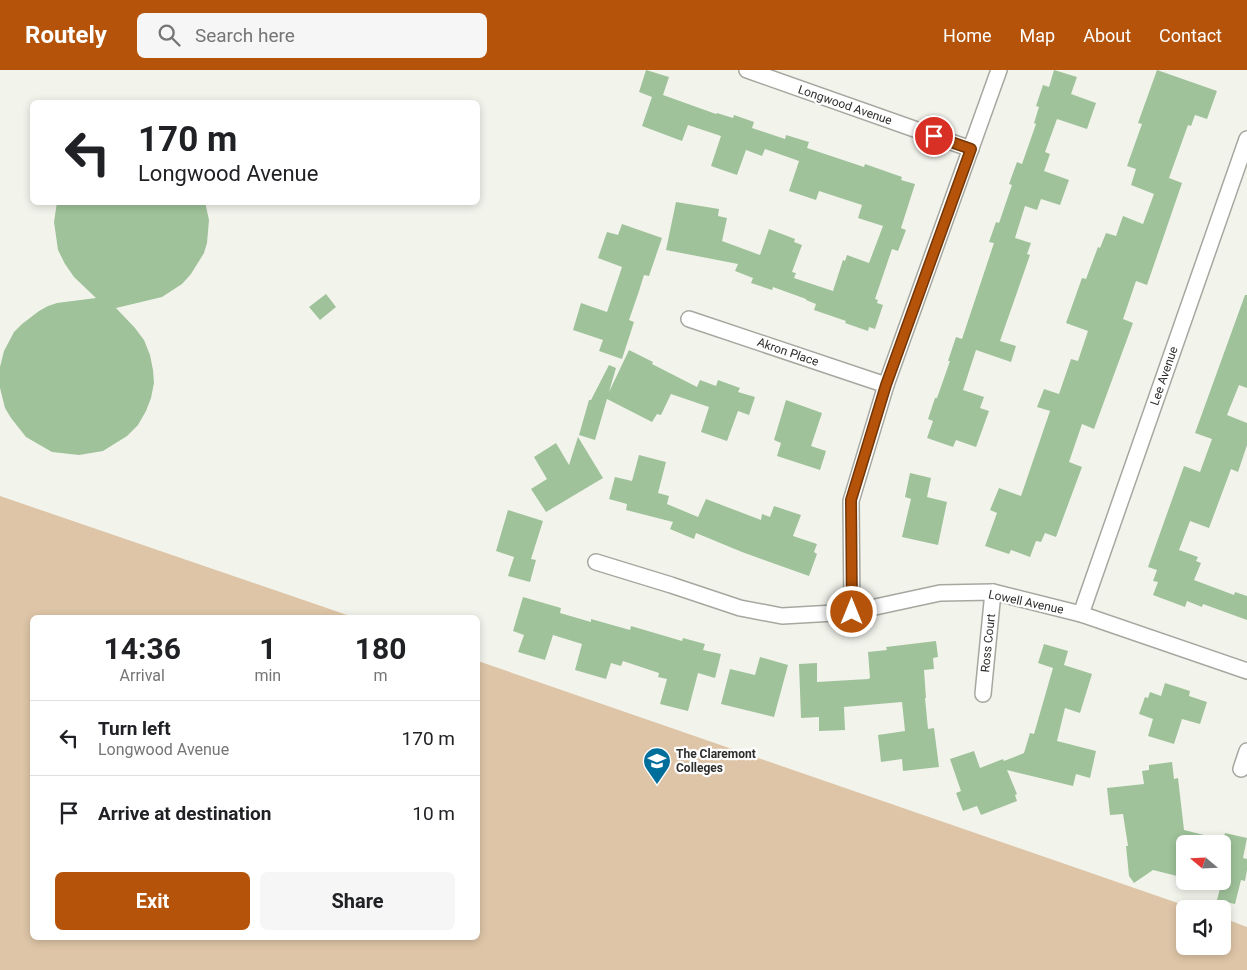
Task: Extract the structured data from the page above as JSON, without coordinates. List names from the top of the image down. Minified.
{"streets":{"street":["Longwood Avenue","Akron Place","Lee Avenue","Lowell Avenue","Ross Court"]},"crossings":[["Lee Avenue","Lowell Avenue"],["Lowell Avenue","Ross Court"]],"places":{"school or university":["The Claremont Colleges"]},"north":"left","page":{"header":"Routely","search":"Search here","nav":["Home","Map","About","Contact"],"turn":["170 m","Longwood Avenue"],"eta":["14:36","Arrival","1","min","180","m"],"list":[{"name":"Turn left","note":"Longwood Avenue","value":"170 m"},{"name":"Arrive at destination","value":"10 m"}],"buttons":["Exit","Share"]}}
